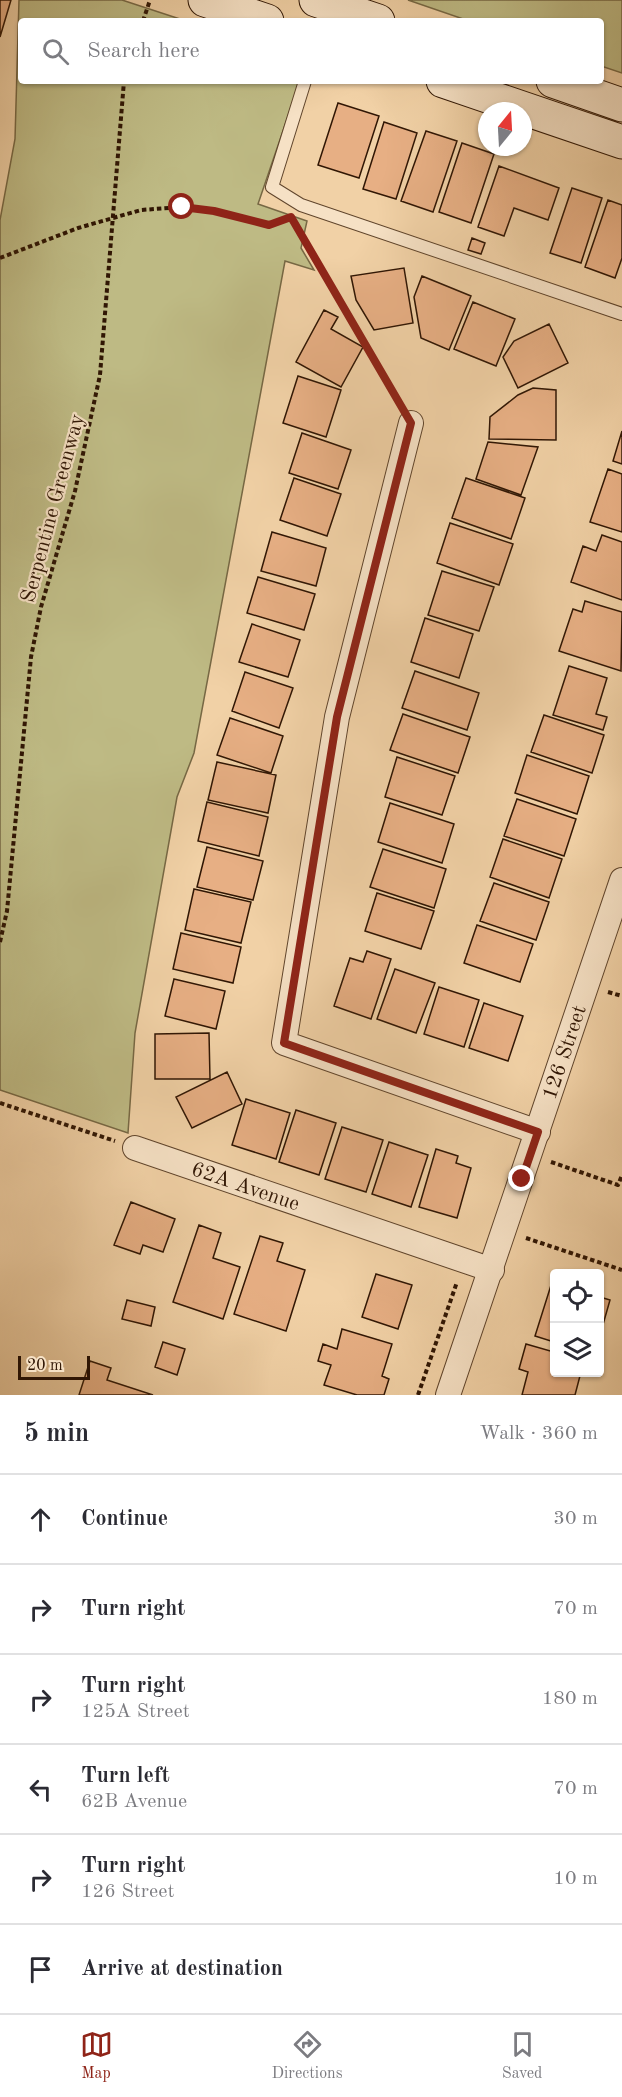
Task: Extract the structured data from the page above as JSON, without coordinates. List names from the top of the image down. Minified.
{"streets":{"street":["126 Street","62A Avenue"],"path":["Serpentine Greenway"]},"crossings":[["126 Street","62A Avenue"]],"scale_bar":"20 m","north":"top","page":{"search":"Search here","scale":"20 m","heading":["5 min","Walk · 360 m"],"list":[["Continue","30 m"],["Turn right","70 m"],["Turn right","125A Street","180 m"],["Turn left","62B Avenue","70 m"],["Turn right","126 Street","10 m"],"Arrive at destination"],"nav":["Map","Directions","Saved"]}}
